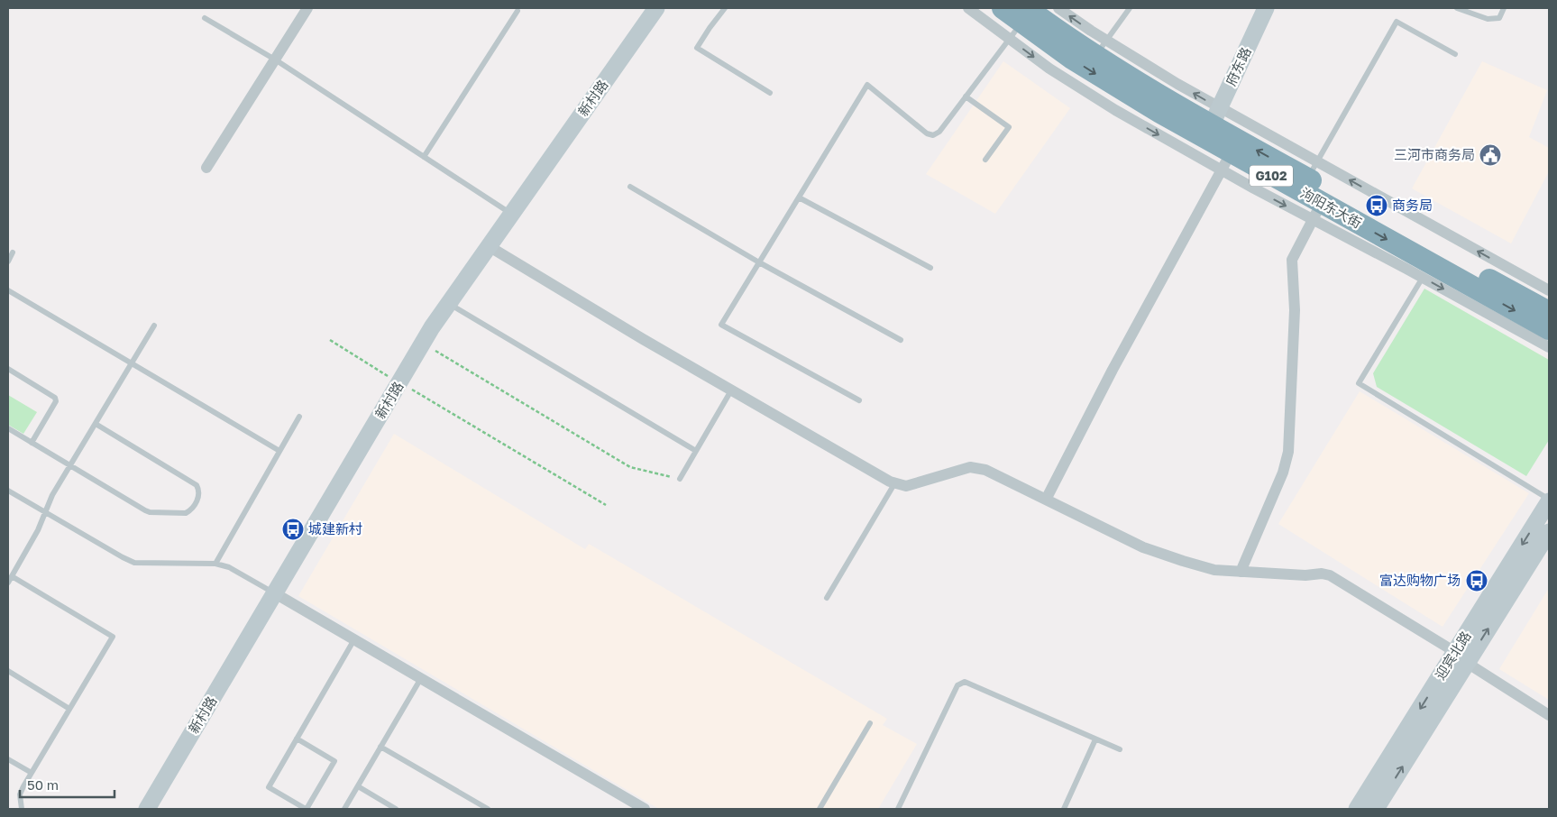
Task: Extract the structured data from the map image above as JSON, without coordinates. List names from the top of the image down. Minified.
{"streets":{"highway":["G102","泃阳东大街"],"street":["府东路","新村路","迎宾北路"]},"crossings":[["府东路","泃阳东大街"]],"places":{"public building":["三河市商务局"],"bus stop":["商务局","城建新村","富达购物广场"]},"scale_bar":"50 m"}
